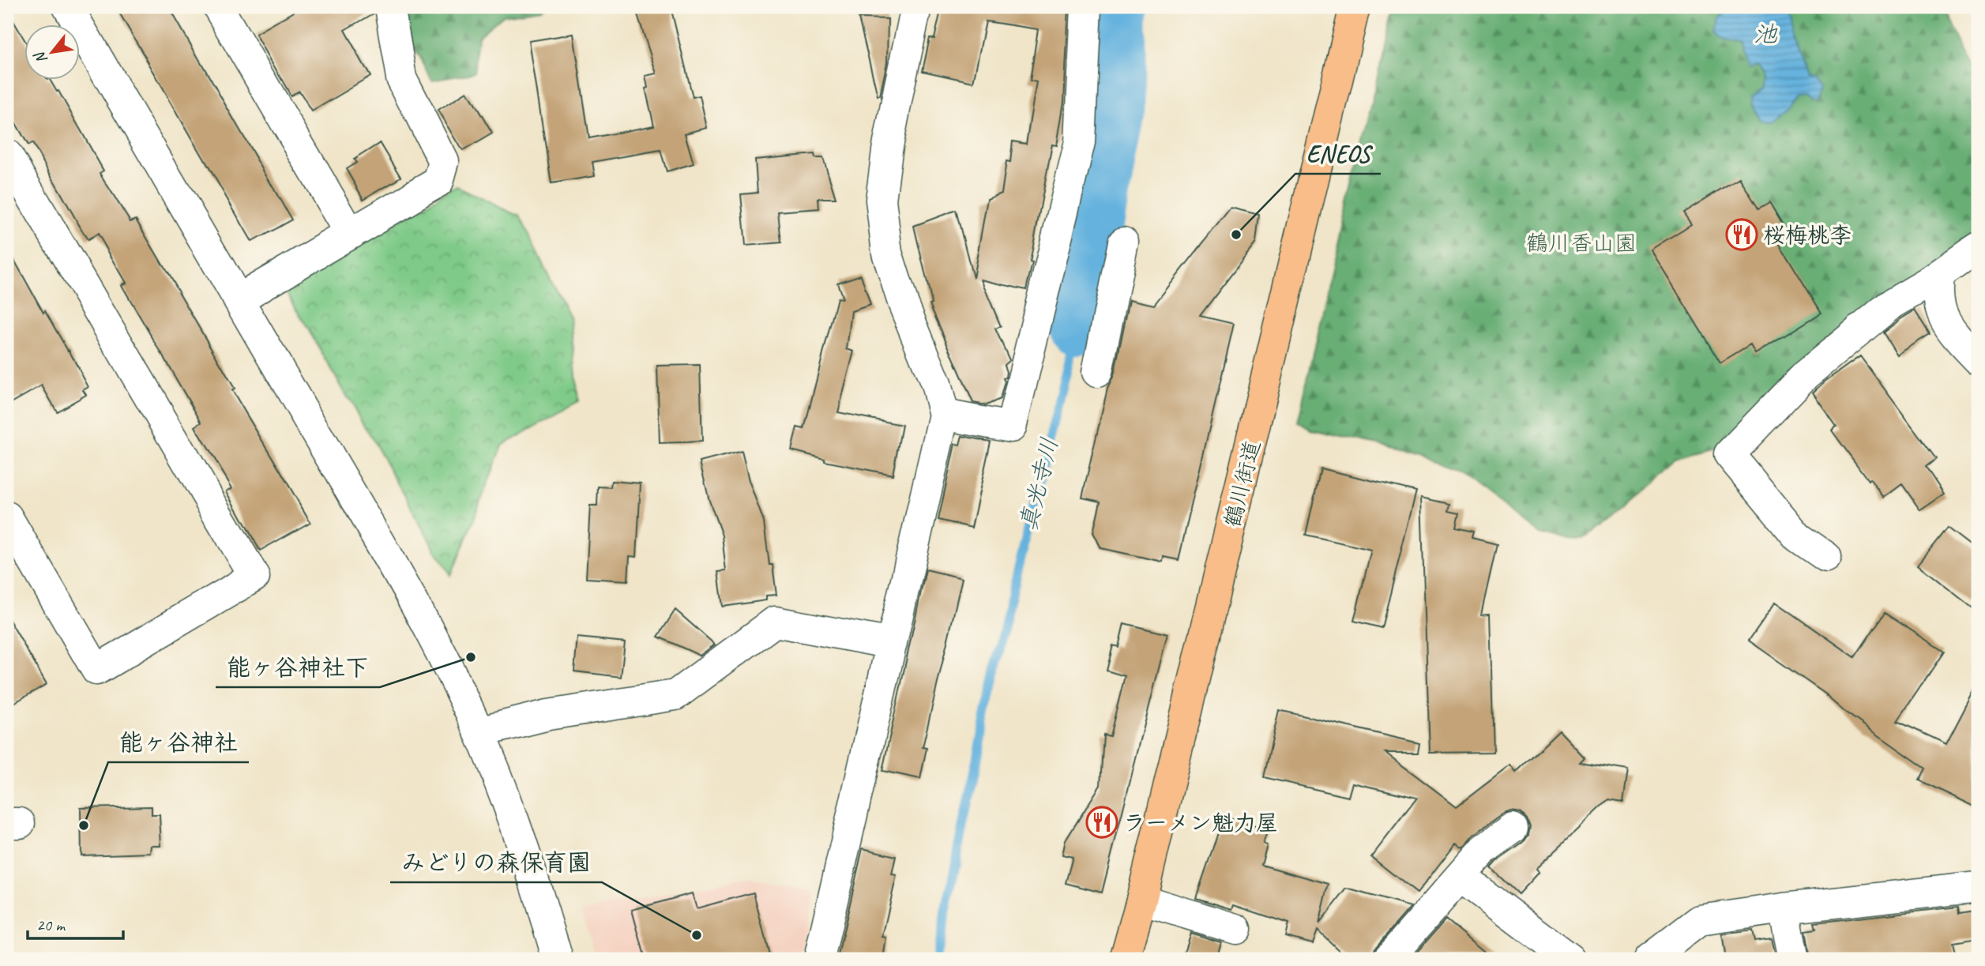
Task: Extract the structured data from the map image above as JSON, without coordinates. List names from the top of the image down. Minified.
{"streets":{"main road":["鶴川街道"]},"water":["池","真光寺川"],"parks":["鶴川香山園"],"places":{"other":["ENEOS","能ヶ谷神社下","能ヶ谷神社","みどりの森保育園"],"restaurant":["桜梅桃李","ラーメン魁力屋"]},"scale_bar":"20 m","north":"bottom left"}
